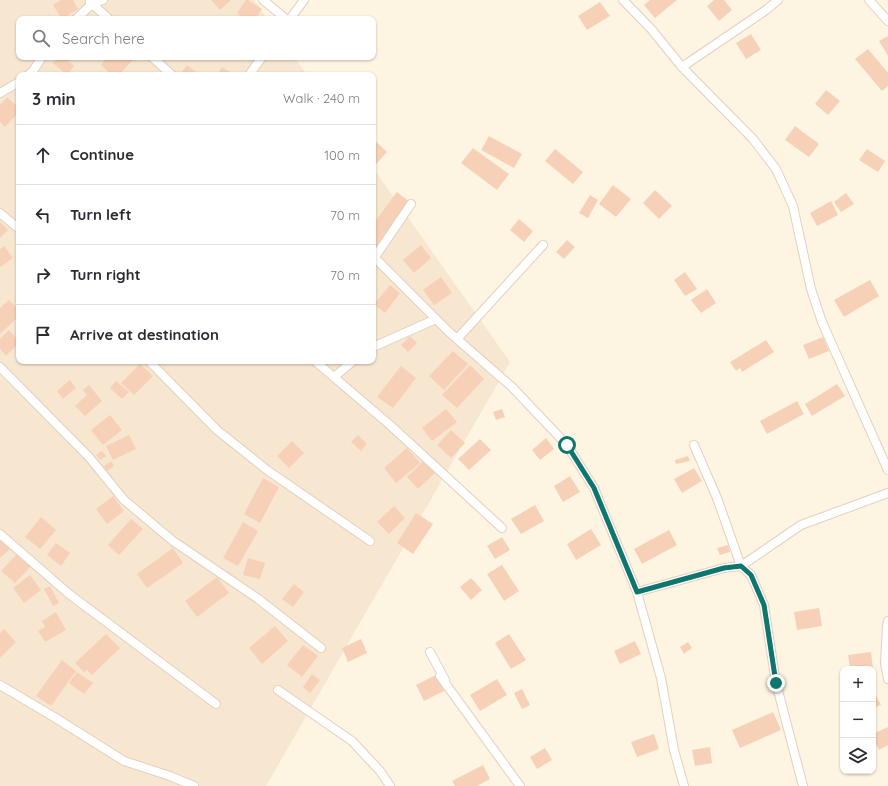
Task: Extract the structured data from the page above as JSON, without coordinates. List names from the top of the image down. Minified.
{"page":{"search":"Search here","heading":["3 min","Walk · 240 m"],"list":[["Continue","100 m"],["Turn left","70 m"],["Turn right","70 m"],"Arrive at destination"],"map_buttons":["+","−"]}}
